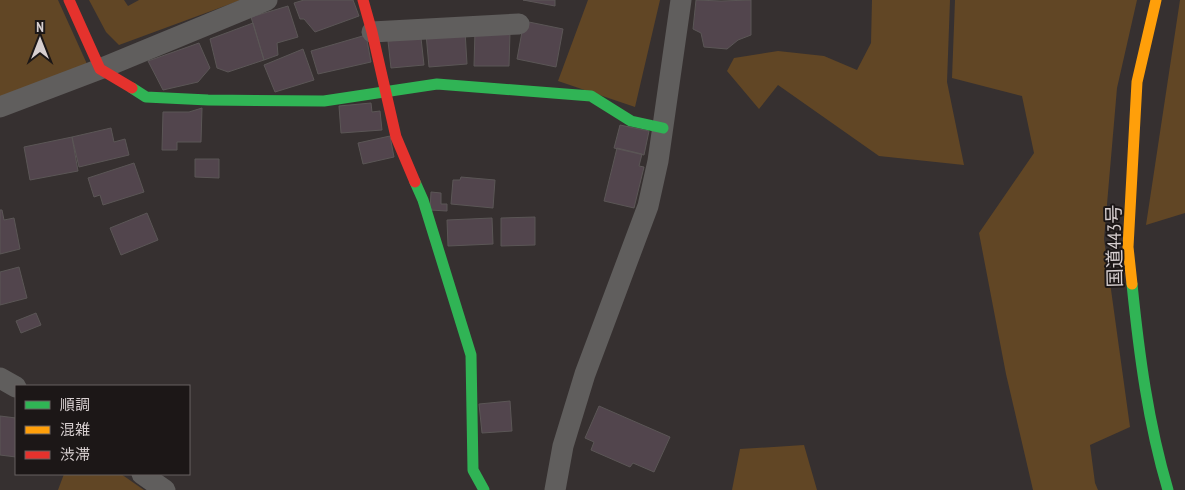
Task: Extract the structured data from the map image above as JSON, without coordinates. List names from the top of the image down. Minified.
{"streets":{"main road":["国道443号"]},"legend":["順調","混雑","渋滞"],"north":"top"}
